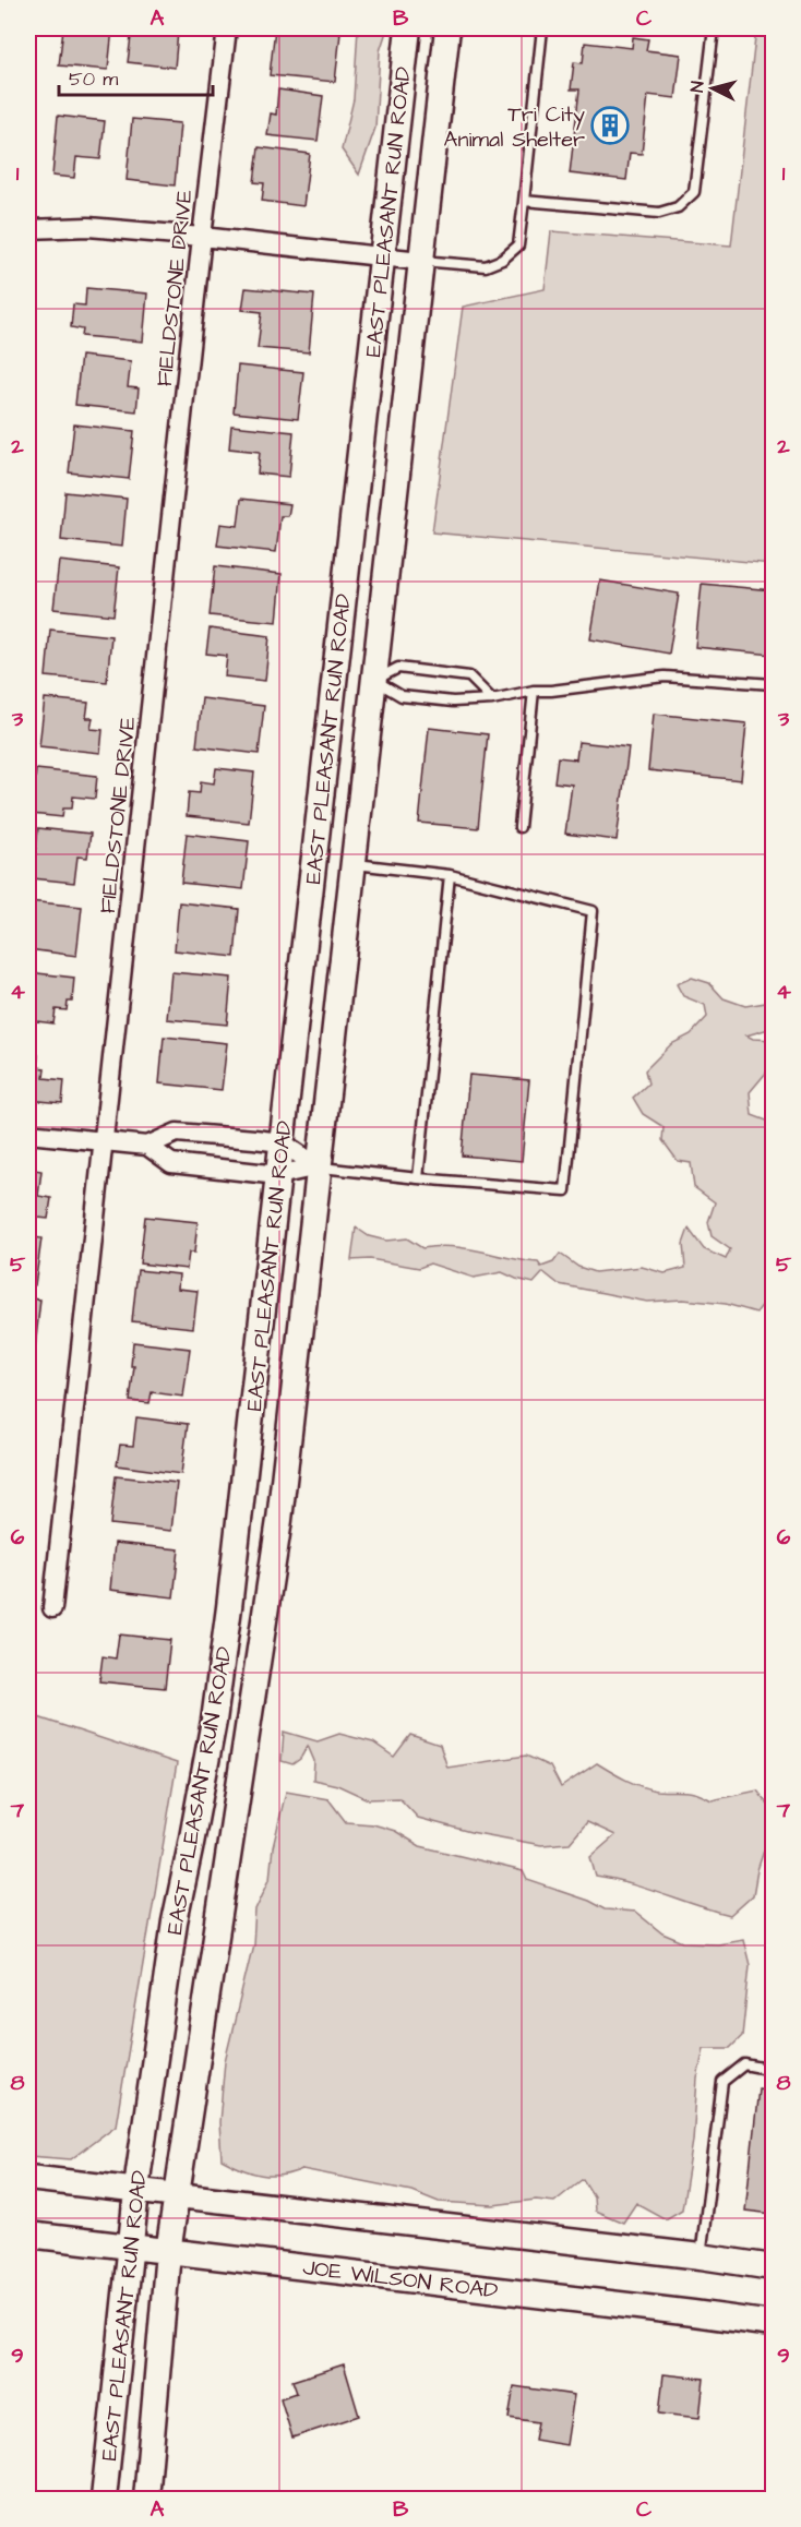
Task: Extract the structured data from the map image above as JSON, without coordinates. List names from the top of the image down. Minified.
{"streets":{"main road":["EAST PLEASANT RUN ROAD","JOE WILSON ROAD"],"street":["FIELDSTONE DRIVE"]},"crossings":[["EAST PLEASANT RUN ROAD","JOE WILSON ROAD"]],"places":{"building":["Tri City Animal Shelter"]},"scale_bar":"50 m","north":"left","grid":{"columns":["A","B","C"],"rows":["1","2","3","4","5","6","7","8","9"]}}
